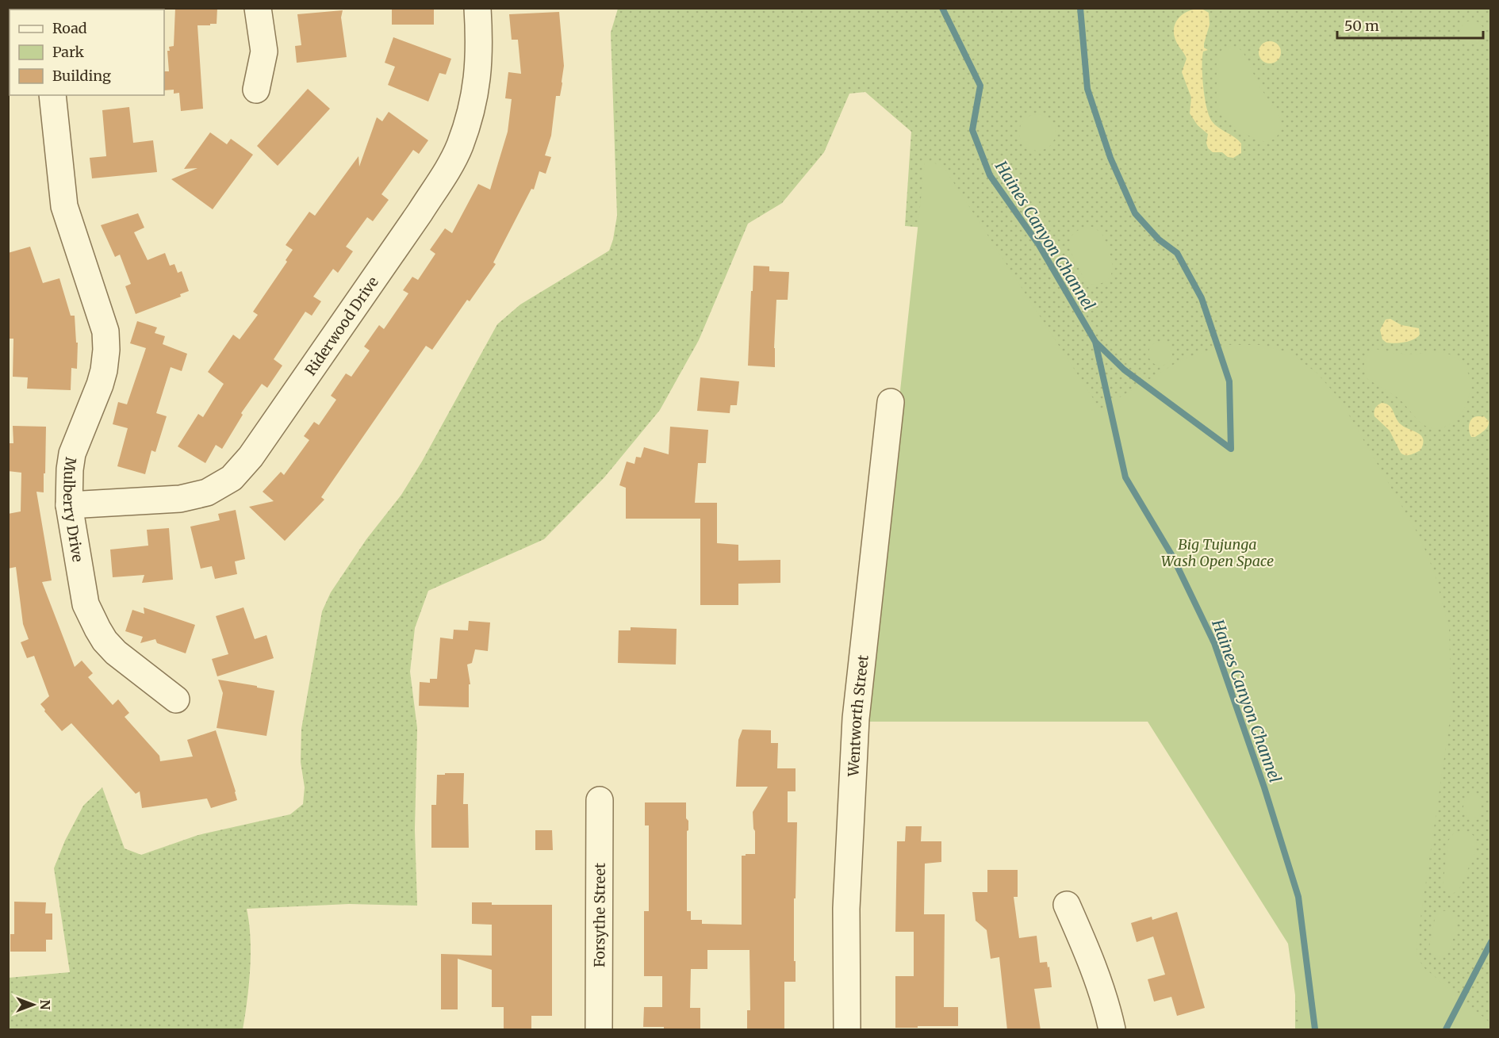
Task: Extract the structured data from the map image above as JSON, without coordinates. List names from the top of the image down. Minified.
{"streets":{"street":["Riderwood Drive","Mulberry Drive","Wentworth Street","Forsythe Street"]},"crossings":[["Riderwood Drive","Mulberry Drive"]],"water":["Haines Canyon Channel"],"parks":["Big Tujunga Wash Open Space"],"legend":["Road","Park","Building"],"scale_bar":"50 m","north":"right"}
